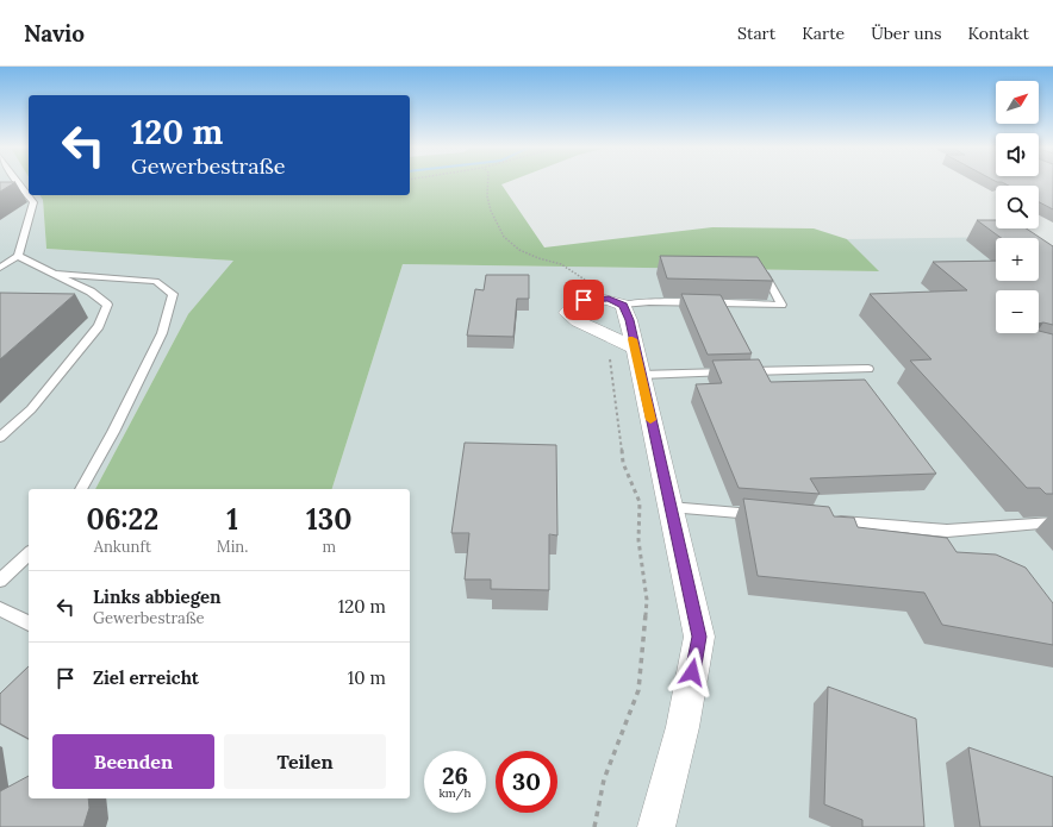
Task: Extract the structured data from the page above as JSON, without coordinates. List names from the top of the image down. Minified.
{"north":"top right","page":{"header":"Navio","nav":["Start","Karte","Über uns","Kontakt"],"map_buttons":["+","−"],"turn":["120 m","Gewerbestraße"],"eta":["06:22","Ankunft","1","Min.","130","m"],"list":[{"name":"Links abbiegen","note":"Gewerbestraße","value":"120 m"},{"name":"Ziel erreicht","value":"10 m"}],"buttons":["Beenden","Teilen"],"speed":"26 km/h","limit":"30"}}
